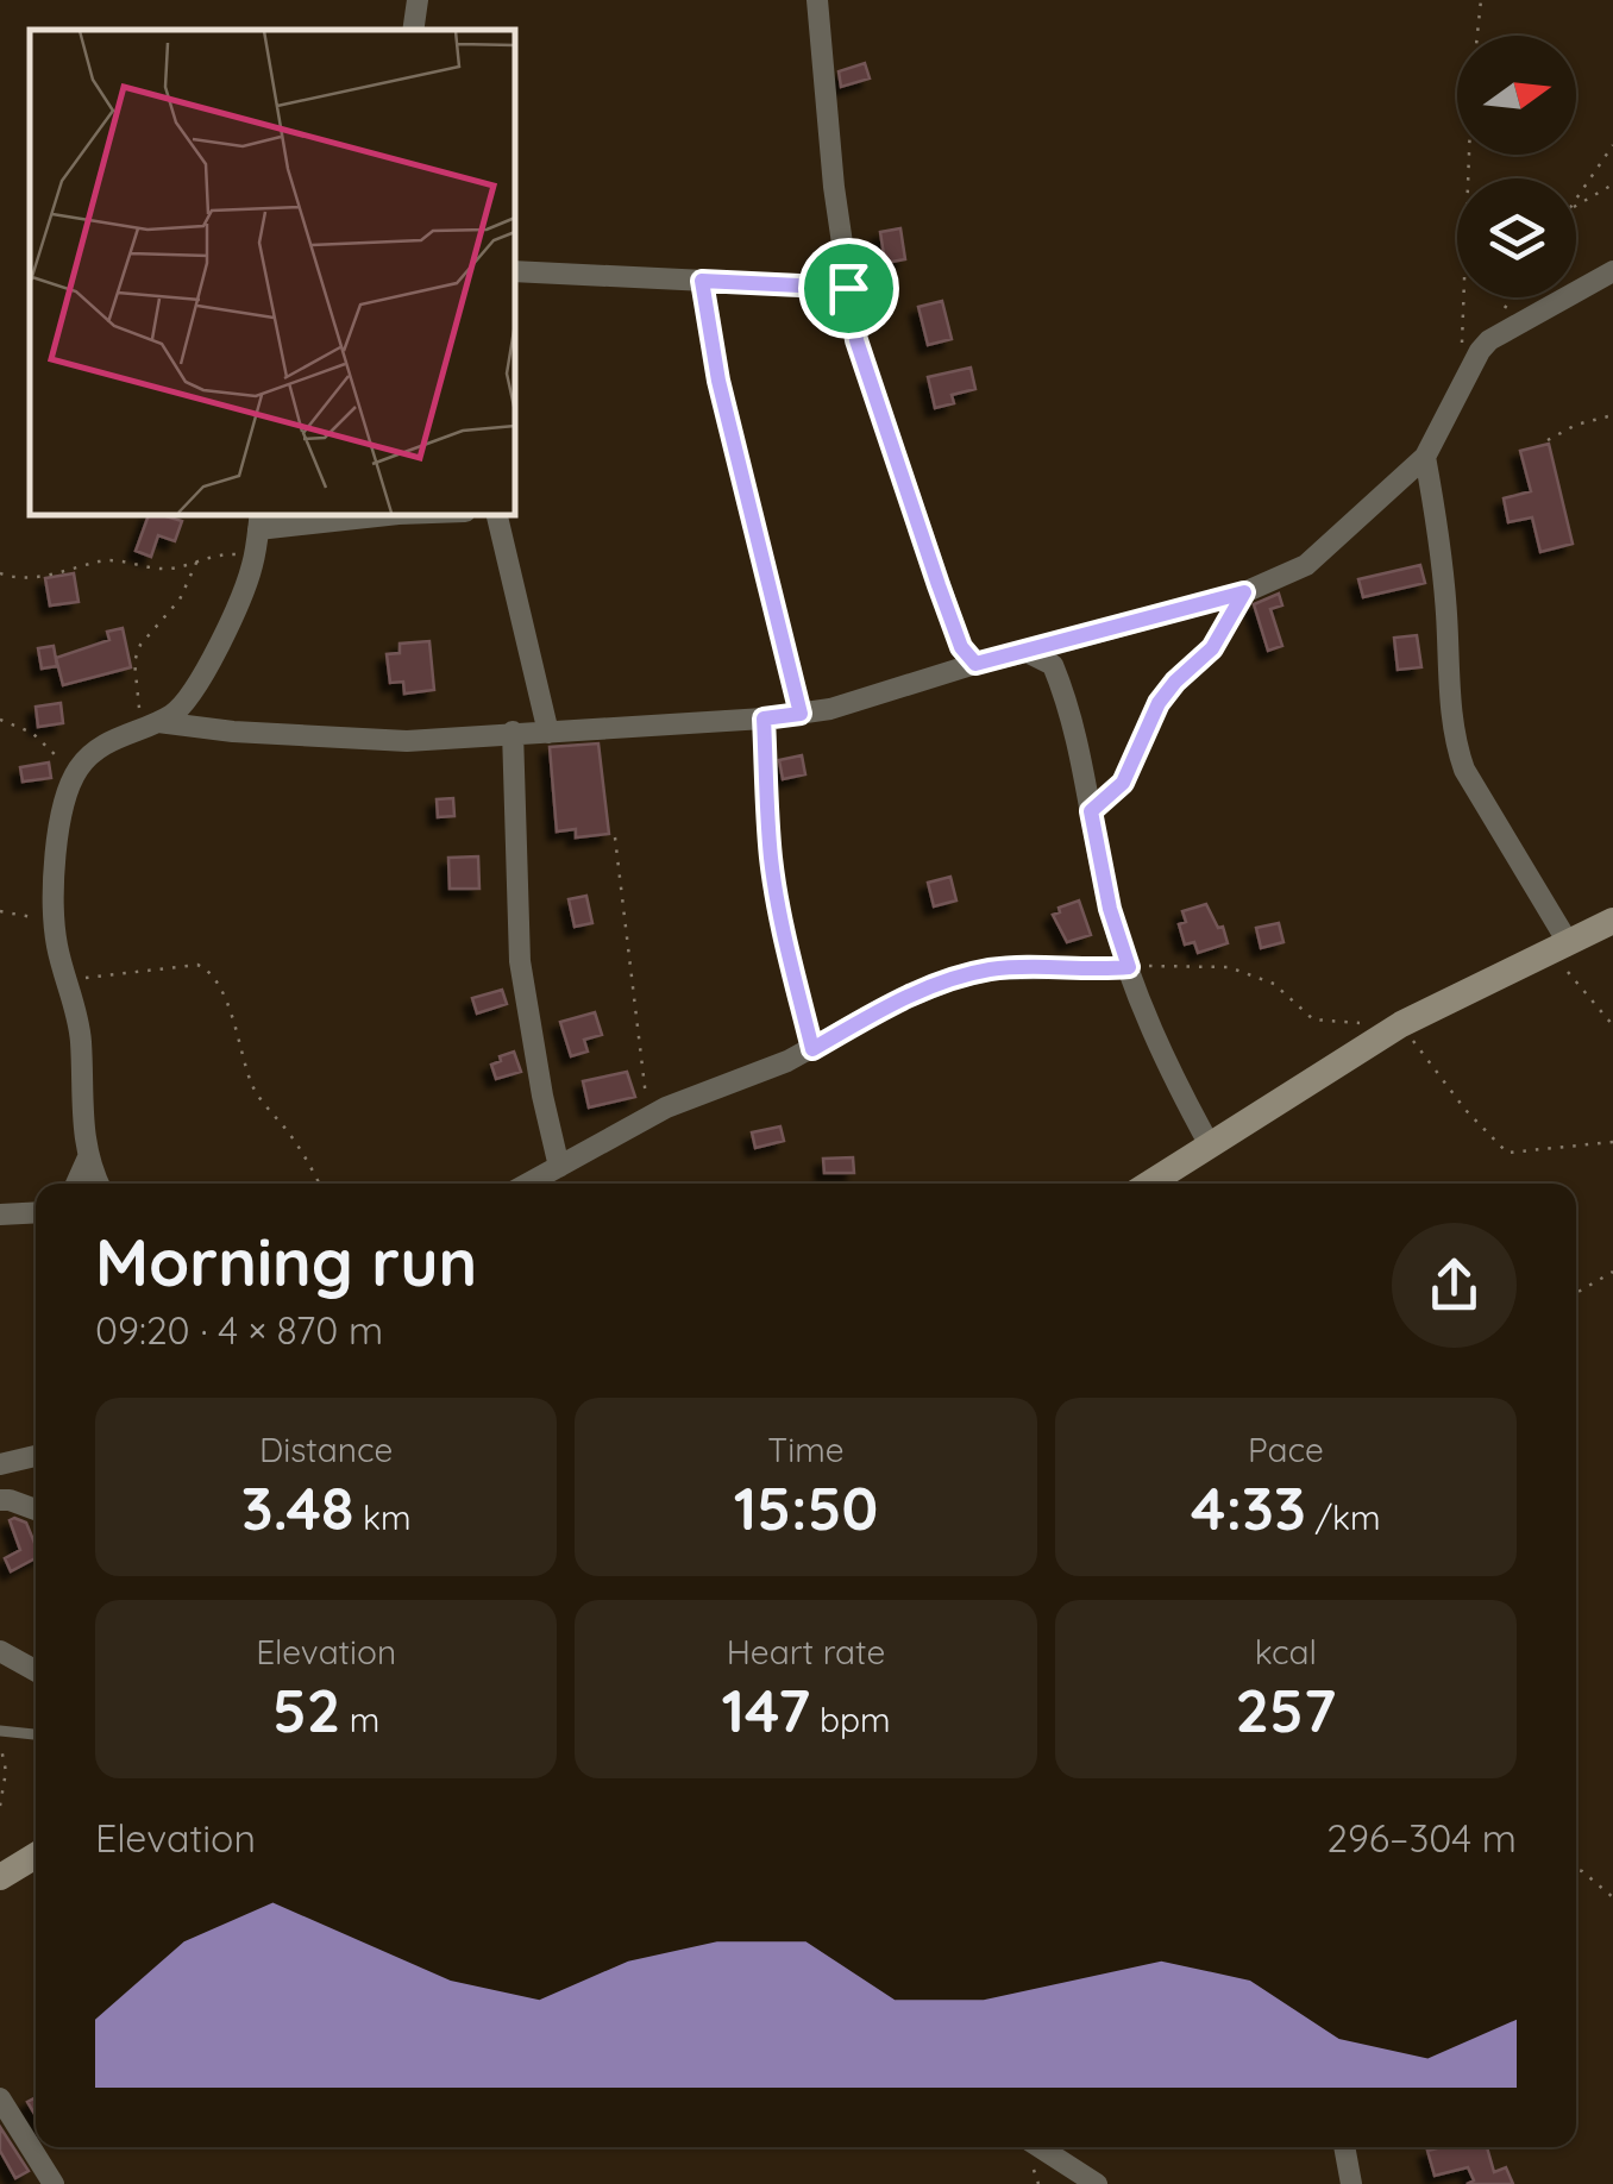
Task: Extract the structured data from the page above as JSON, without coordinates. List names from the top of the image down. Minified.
{"north":"right","page":{"heading":["Morning run","09:20 · 4 × 870 m"],"stats":[["Distance","3.48 km"],["Time","15:50"],["Pace","4:33 /km"],["Elevation","52 m"],["Heart rate","147 bpm"],["kcal","257"]],"chart":["Elevation","296–304 m"]}}
